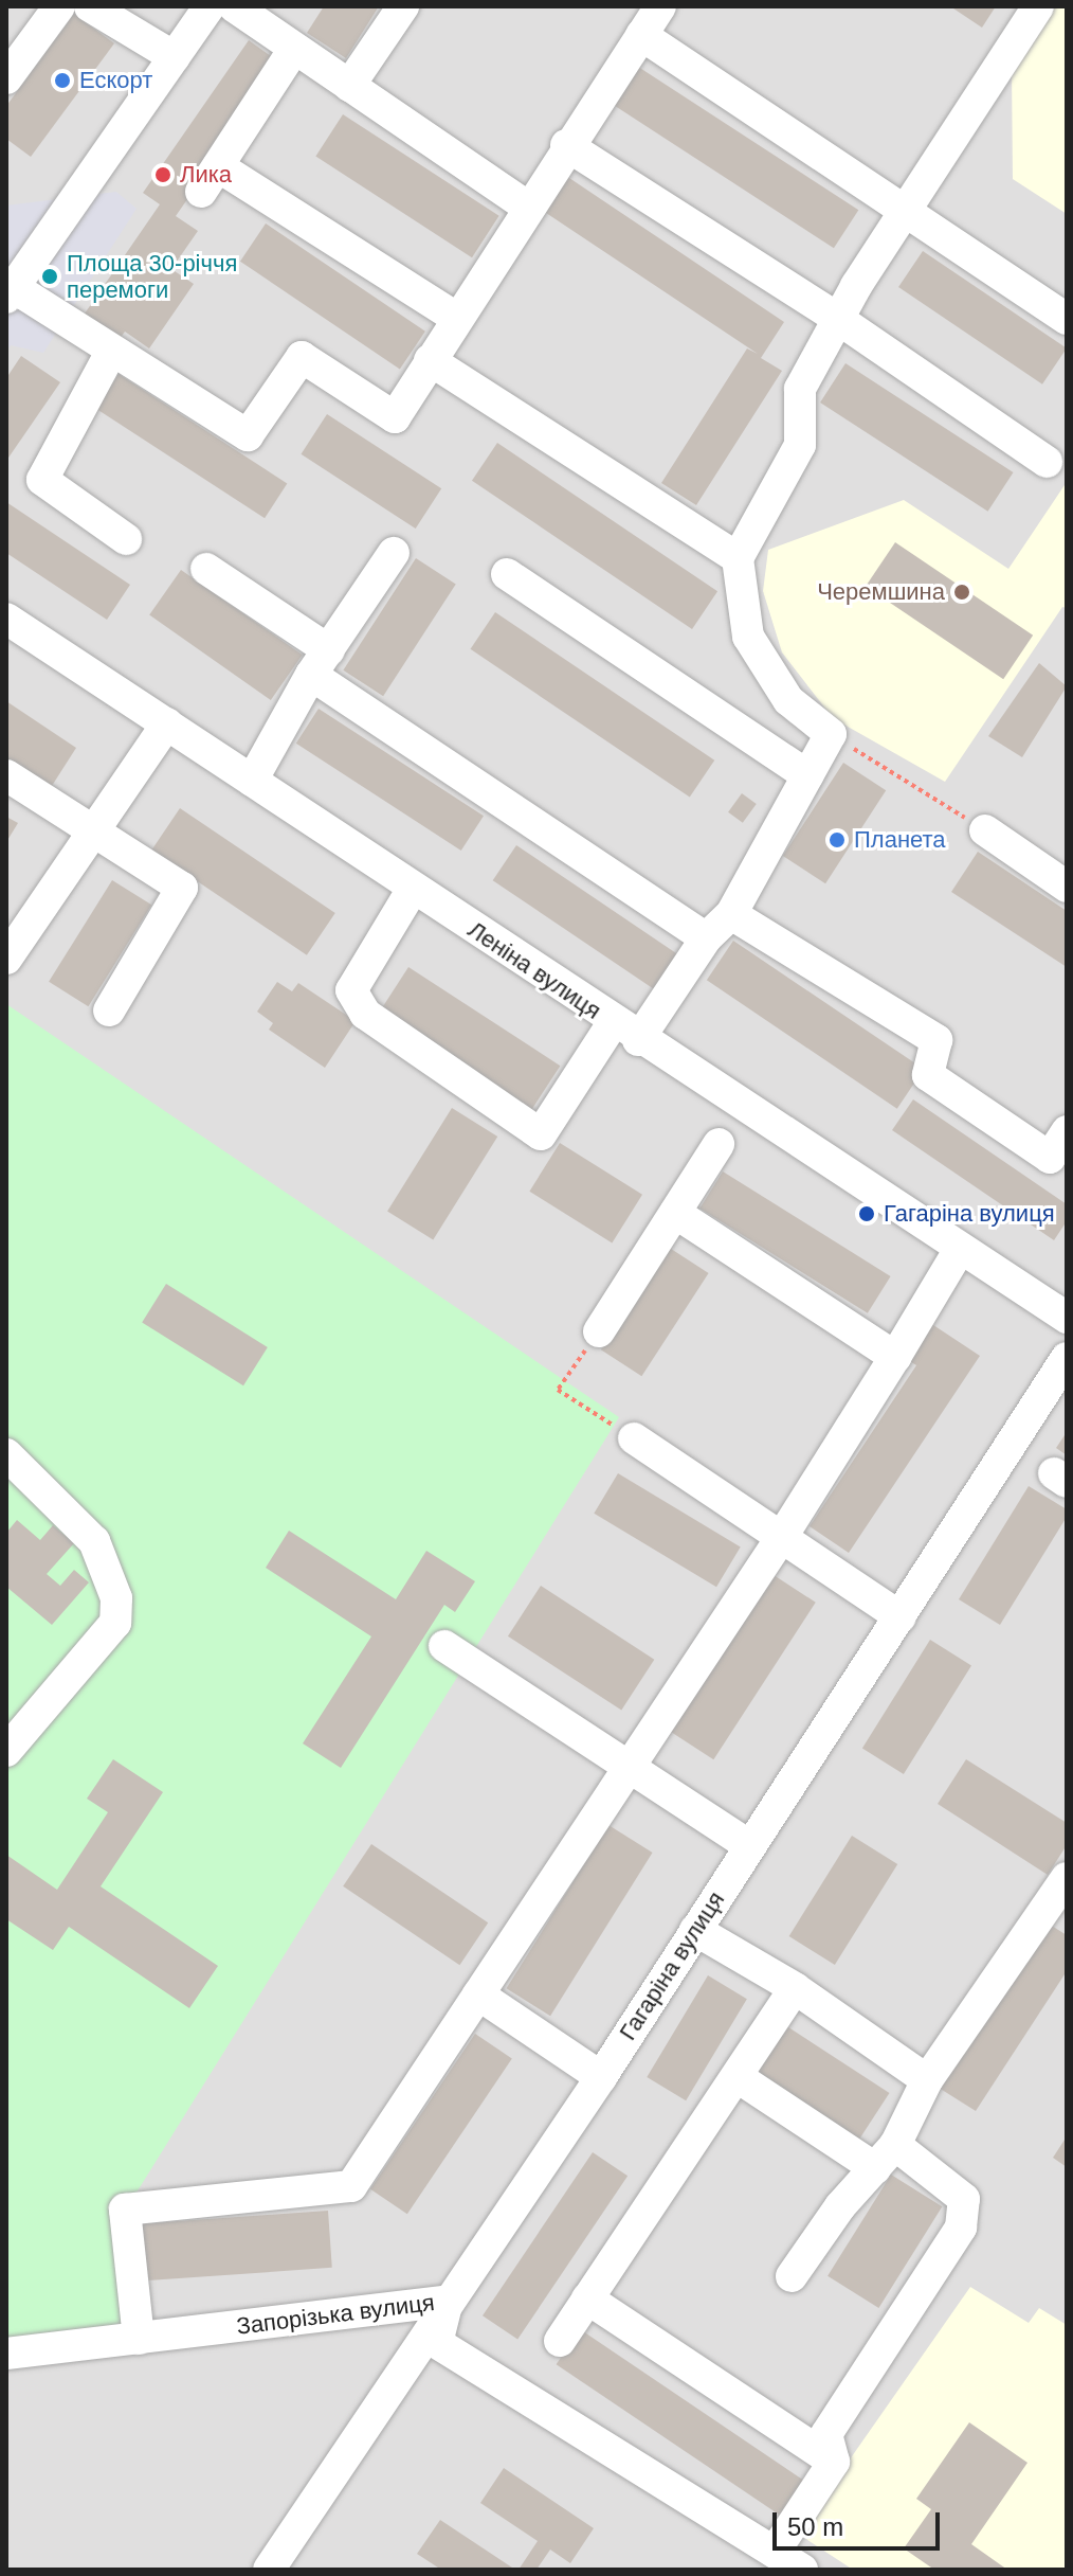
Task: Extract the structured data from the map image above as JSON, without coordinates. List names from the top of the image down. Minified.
{"streets":{"street":["Леніна вулиця","Гагаріна вулиця","Запорізька вулиця"]},"crossings":[["Гагаріна вулиця","Запорізька вулиця"]],"places":["Ескорт","Лика","Площа 30-річчя перемоги","Черемшина","Планета","Гагаріна вулиця"],"scale_bar":"50 m"}
